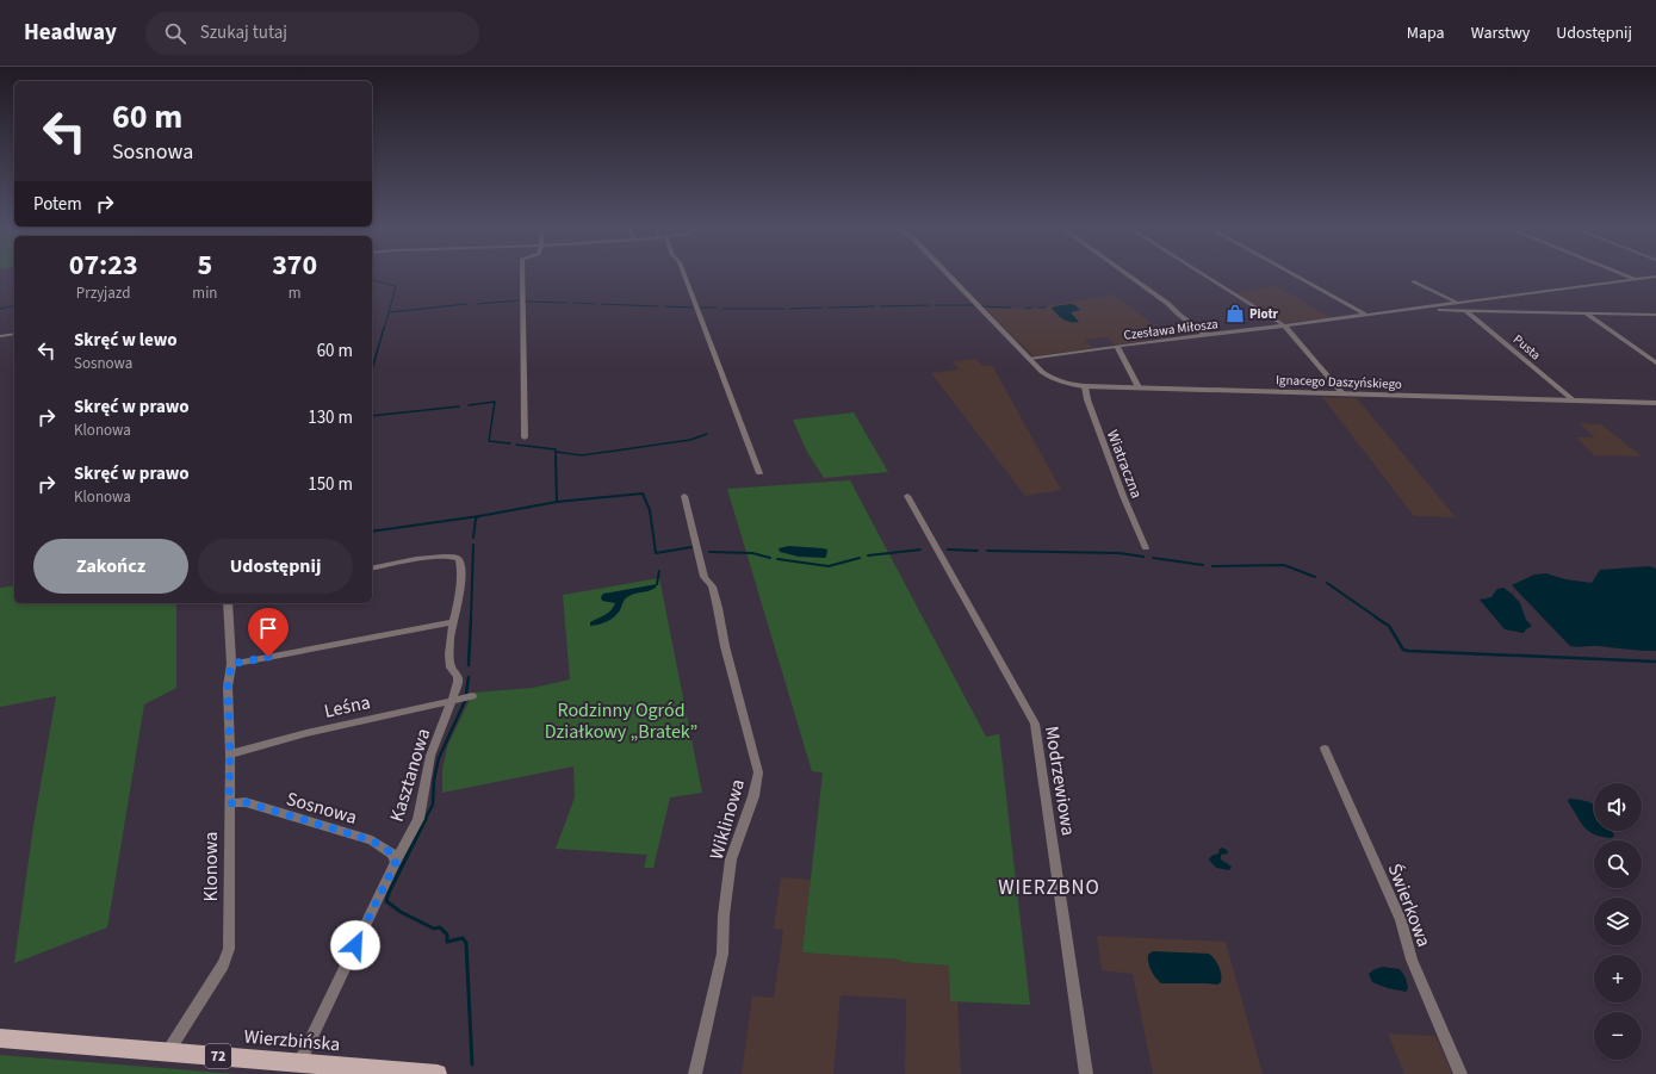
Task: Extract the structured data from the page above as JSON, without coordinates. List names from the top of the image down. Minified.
{"streets":{"main road":["Wierzbińska","72"],"street":["Czesława Miłosza","Pusta","Ignacego Daszyńskiego","Wiatraczna","Leśna","Kasztanowa","Modrzewiowa","Sosnowa","Wiklinowa","Klonowa","Świerkowa"]},"crossings":[["Czesława Miłosza","Ignacego Daszyńskiego"],["Pusta","Ignacego Daszyńskiego"],["Ignacego Daszyńskiego","Wiatraczna"],["Leśna","Kasztanowa"],["Leśna","Klonowa"],["Kasztanowa","Sosnowa"],["Kasztanowa","Wierzbińska"],["Sosnowa","Klonowa"],["Klonowa","Wierzbińska"]],"districts":["WIERZBNO"],"parks":["Rodzinny Ogród Działkowy „Bratek”"],"places":{"shop":["Piotr"]},"page":{"header":"Headway","search":"Szukaj tutaj","nav":["Mapa","Warstwy","Udostępnij"],"turn":["60 m","Sosnowa"],"then":"Potem","eta":["07:23","Przyjazd","5","min","370","m"],"list":[{"name":"Skręć w lewo","note":"Sosnowa","value":"60 m"},{"name":"Skręć w prawo","note":"Klonowa","value":"130 m"},{"name":"Skręć w prawo","note":"Klonowa","value":"150 m"}],"buttons":["Zakończ","Udostępnij"],"map_buttons":["+","−"]}}
